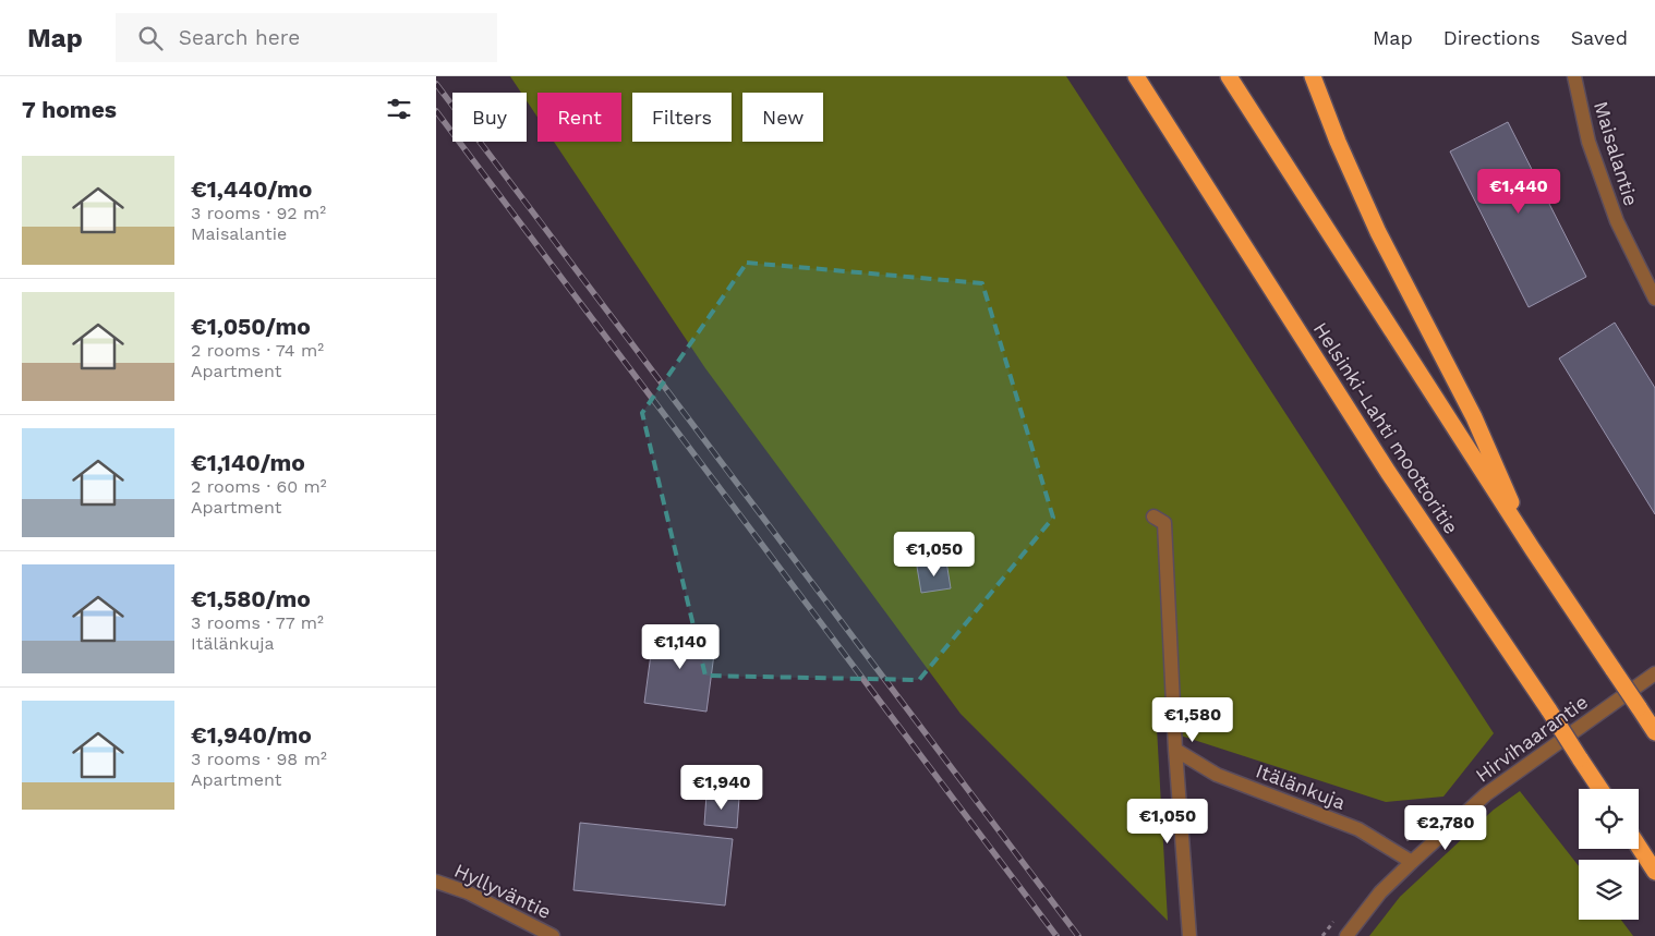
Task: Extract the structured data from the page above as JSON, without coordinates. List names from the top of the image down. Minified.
{"streets":{"highway":["Helsinki-Lahti moottoritie"],"street":["Maisalantie","Hirvihaarantie","Itälänkuja","Hyllyväntie"]},"crossings":[["Hirvihaarantie","Itälänkuja"]],"page":{"header":"Map","search":"Search here","nav":["Map","Directions","Saved"],"heading":"7 homes","chip":["Buy","Rent","Filters","New"],"list":[{"name":"€1,440/mo","note":"3 rooms · 92 m² · Maisalantie"},{"name":"€1,050/mo","note":"2 rooms · 74 m² · Apartment"},{"name":"€1,140/mo","note":"2 rooms · 60 m² · Apartment"},{"name":"€1,580/mo","note":"3 rooms · 77 m² · Itälänkuja"},{"name":"€1,940/mo","note":"3 rooms · 98 m² · Apartment"}],"price":["€1,440","€1,050","€1,140","€1,580","€1,940","€1,050","€2,780"]}}
